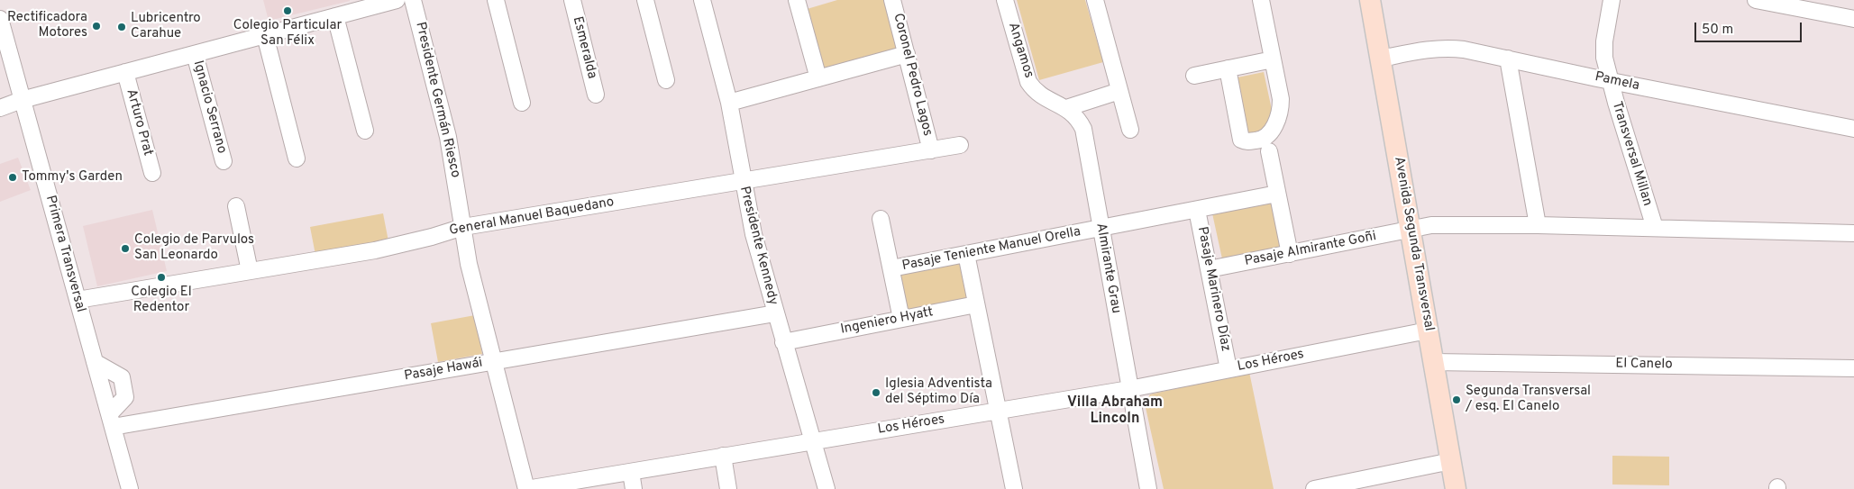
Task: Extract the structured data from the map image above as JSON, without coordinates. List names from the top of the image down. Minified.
{"streets":{"main road":["Avenida Segunda Transversal"],"street":["Esmeralda","Angamos","Coronel Pedro Lagos","Pamela","Presidente Germán Riesco","Ignacio Serrano","Arturo Prat","Transversal Millan","General Manuel Baquedano","Presidente Kennedy","Pasaje Teniente Manuel Orella","Pasaje Almirante Goñi","Primera Transversal","Almirante Grau","Pasaje Marinero Díaz","Ingeniero Hyatt","Los Héroes","El Canelo","Pasaje Hawái"]},"crossings":[["Angamos","Almirante Grau"],["Coronel Pedro Lagos","General Manuel Baquedano"],["Pamela","Transversal Millan"],["Pamela","Avenida Segunda Transversal"],["Presidente Germán Riesco","General Manuel Baquedano"],["Presidente Germán Riesco","Los Héroes"],["Presidente Germán Riesco","Pasaje Hawái"],["General Manuel Baquedano","Presidente Kennedy"],["General Manuel Baquedano","Primera Transversal"],["Avenida Segunda Transversal","Pasaje Almirante Goñi"],["Avenida Segunda Transversal","Los Héroes"],["Avenida Segunda Transversal","El Canelo"],["Presidente Kennedy","Ingeniero Hyatt"],["Presidente Kennedy","Los Héroes"],["Presidente Kennedy","Pasaje Hawái"],["Pasaje Teniente Manuel Orella","Almirante Grau"],["Pasaje Teniente Manuel Orella","Pasaje Marinero Díaz"],["Pasaje Almirante Goñi","Pasaje Marinero Díaz"],["Primera Transversal","Pasaje Hawái"],["Almirante Grau","Los Héroes"],["Pasaje Marinero Díaz","Los Héroes"]],"districts":["Villa Abraham Lincoln"],"places":["Colegio Particular San Félix","Rectificadora Motores","Lubricentro Carahue","Tommy's Garden","Colegio de Parvulos San Leonardo","Colegio El Redentor","Iglesia Adventista del Séptimo Día","Segunda Transversal / esq. El Canelo"],"scale_bar":"50 m"}
